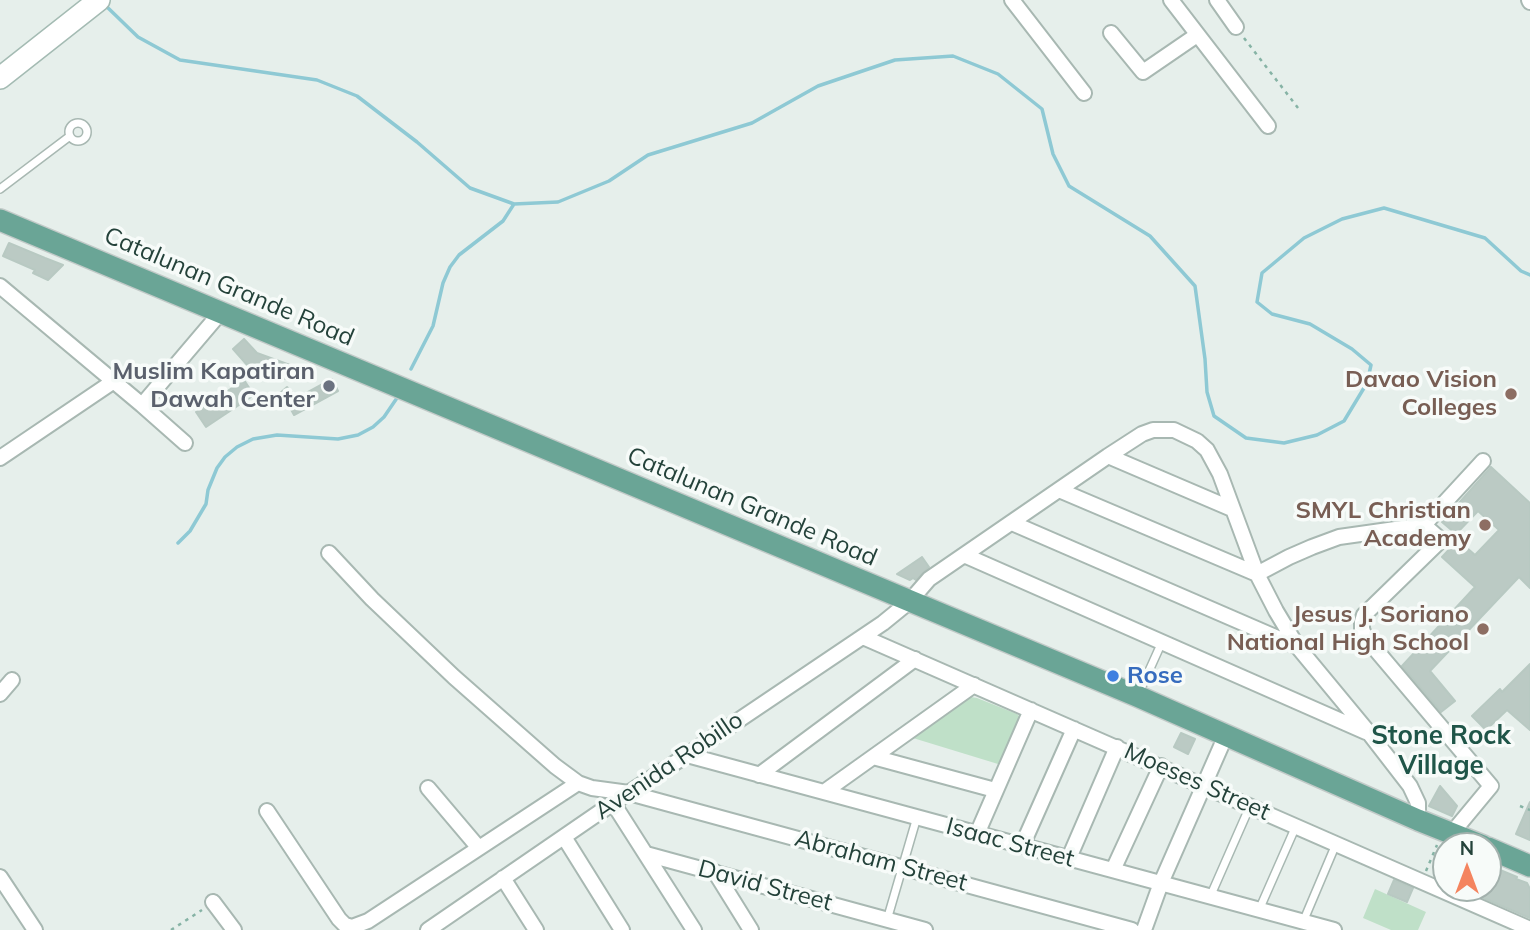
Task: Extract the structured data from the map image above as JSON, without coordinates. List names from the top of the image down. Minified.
{"streets":{"main road":["Catalunan Grande Road"],"street":["Avenida Robillo","Moeses Street","Isaac Street","Abraham Street","David Street"]},"crossings":[["Catalunan Grande Road","Avenida Robillo"],["Avenida Robillo","Moeses Street"],["Avenida Robillo","Isaac Street"],["Avenida Robillo","Abraham Street"]],"districts":["Stone Rock Village"],"places":["Muslim Kapatiran Dawah Center","Davao Vision Colleges","SMYL Christian Academy","Jesus J. Soriano National High School","Rose"],"north":"top"}
